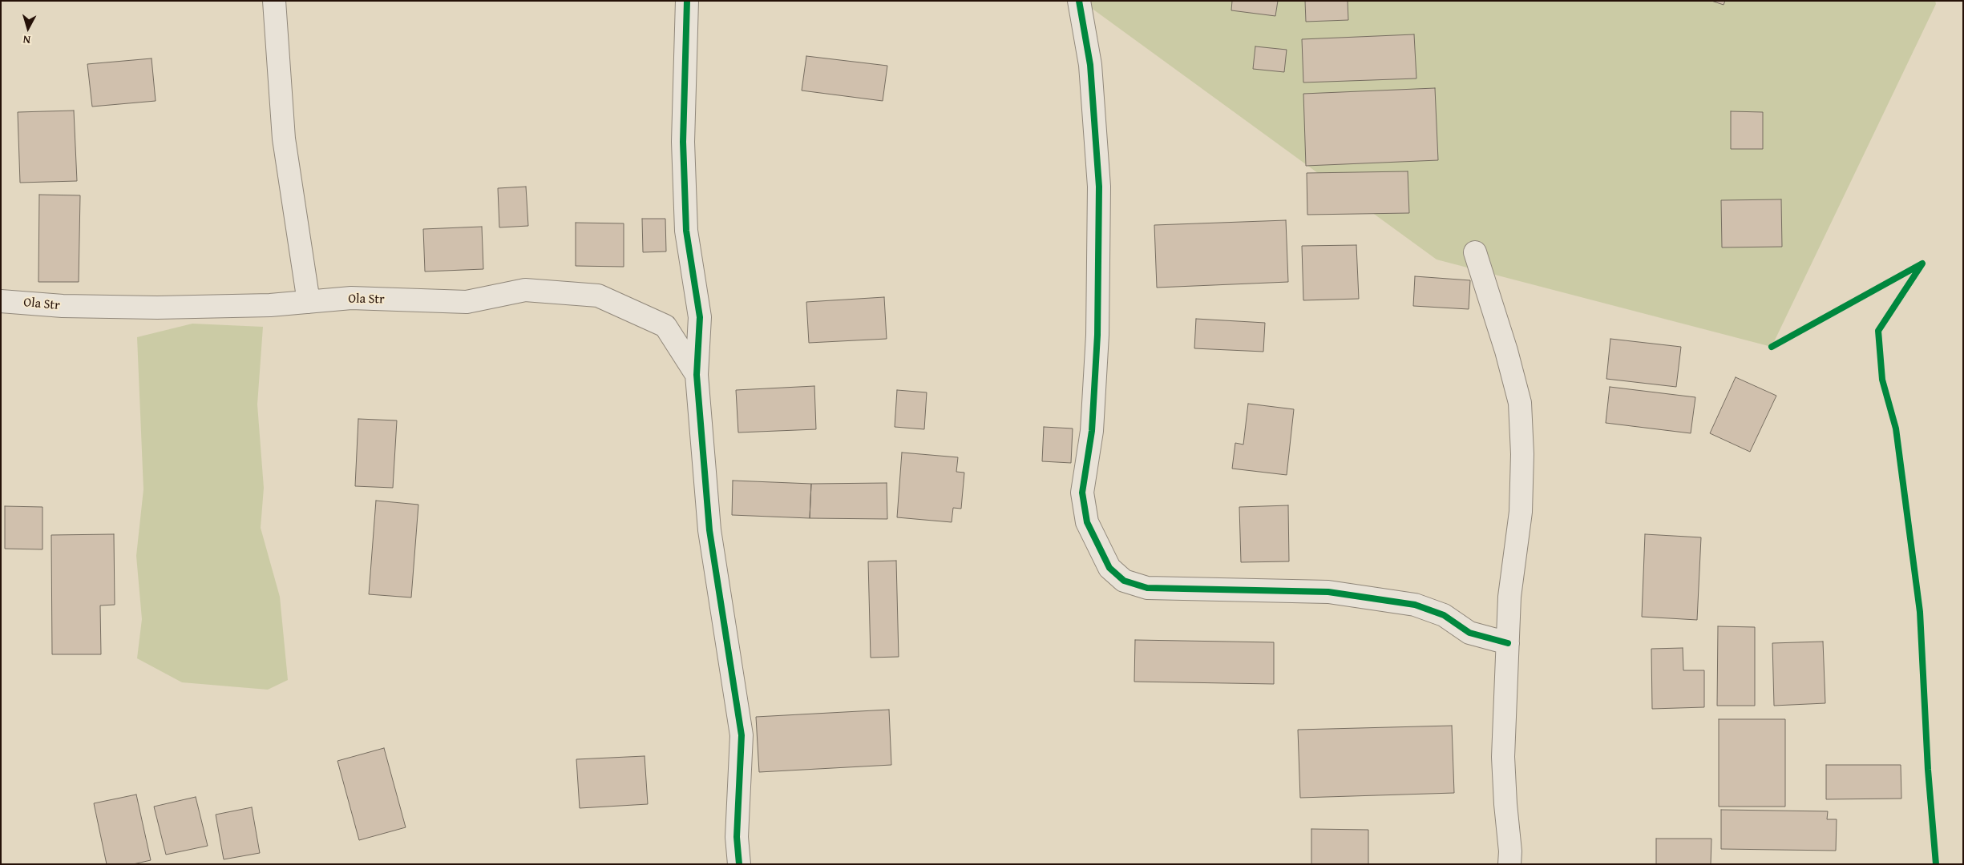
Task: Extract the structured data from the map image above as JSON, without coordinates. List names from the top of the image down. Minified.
{"streets":{"street":["Ola Str"]},"north":"bottom"}
